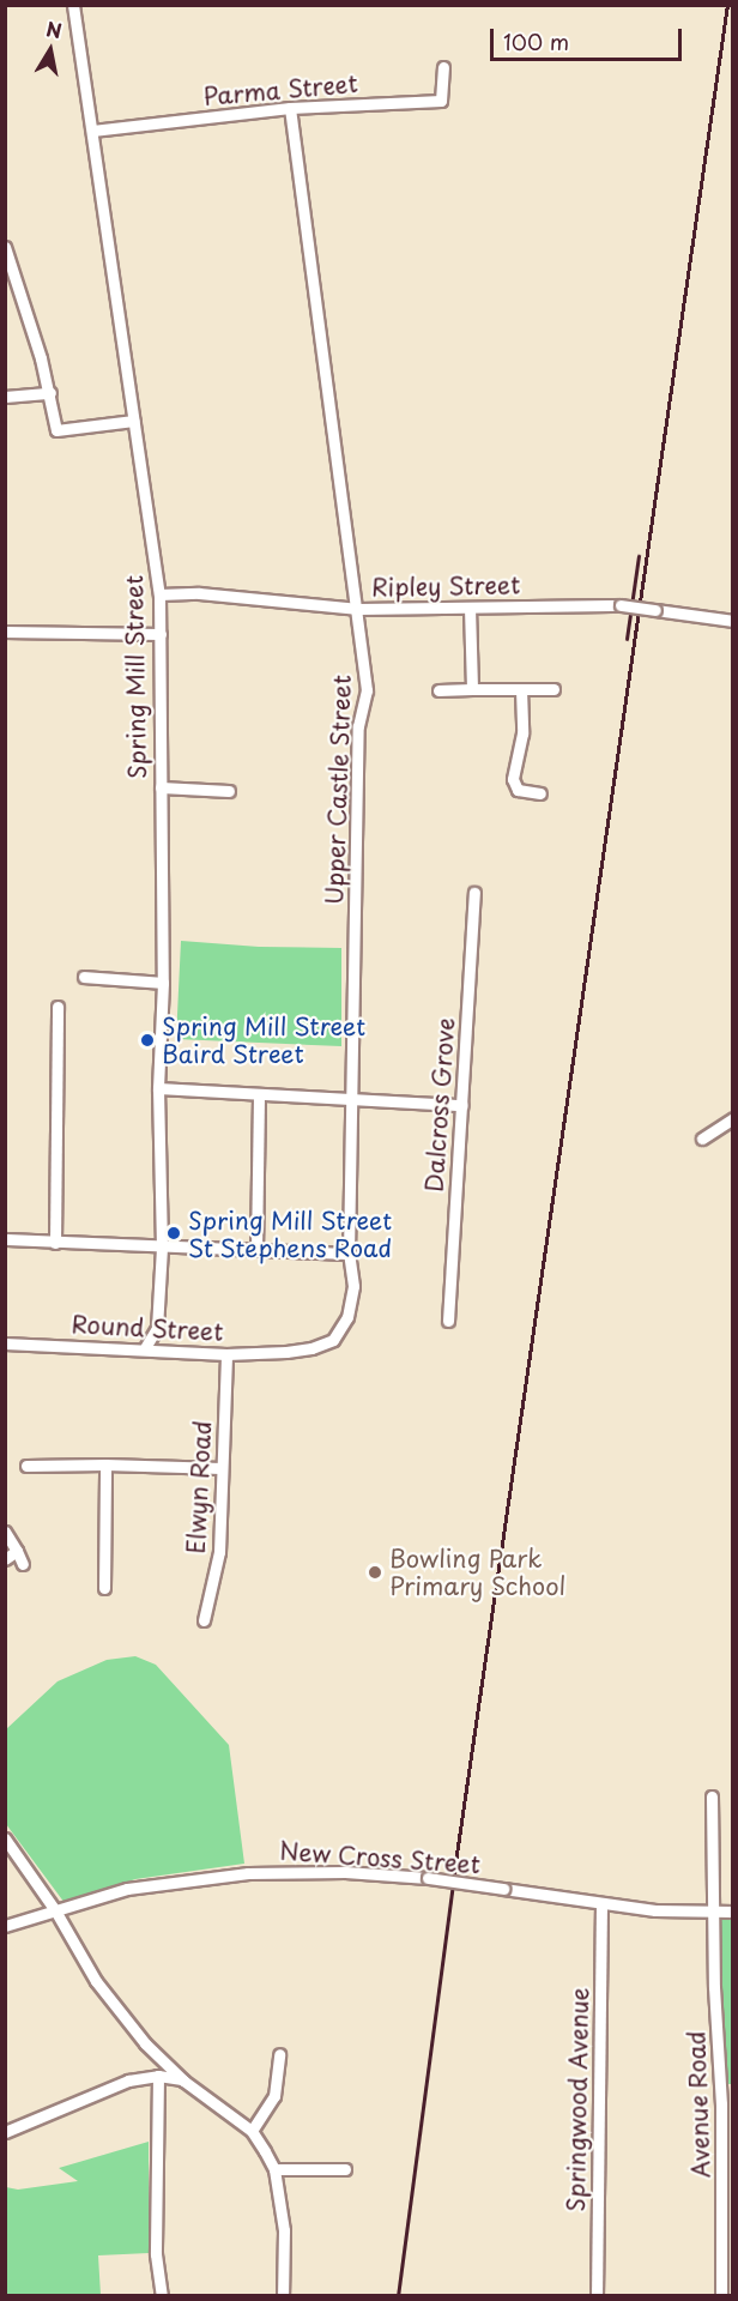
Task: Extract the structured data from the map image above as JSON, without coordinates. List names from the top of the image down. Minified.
{"streets":{"street":["Parma Street","Ripley Street","Spring Mill Street","Upper Castle Street","Dalcross Grove","Round Street","Elwyn Road","New Cross Street","Springwood Avenue","Avenue Road"]},"crossings":[["Parma Street","Spring Mill Street"],["Parma Street","Upper Castle Street"],["Ripley Street","Spring Mill Street"],["Ripley Street","Upper Castle Street"],["Spring Mill Street","Round Street"],["Upper Castle Street","Round Street"],["Round Street","Elwyn Road"],["New Cross Street","Springwood Avenue"],["New Cross Street","Avenue Road"]],"places":["Spring Mill Street Baird Street","Spring Mill Street St Stephens Road","Bowling Park Primary School"],"scale_bar":"100 m","north":"top"}
